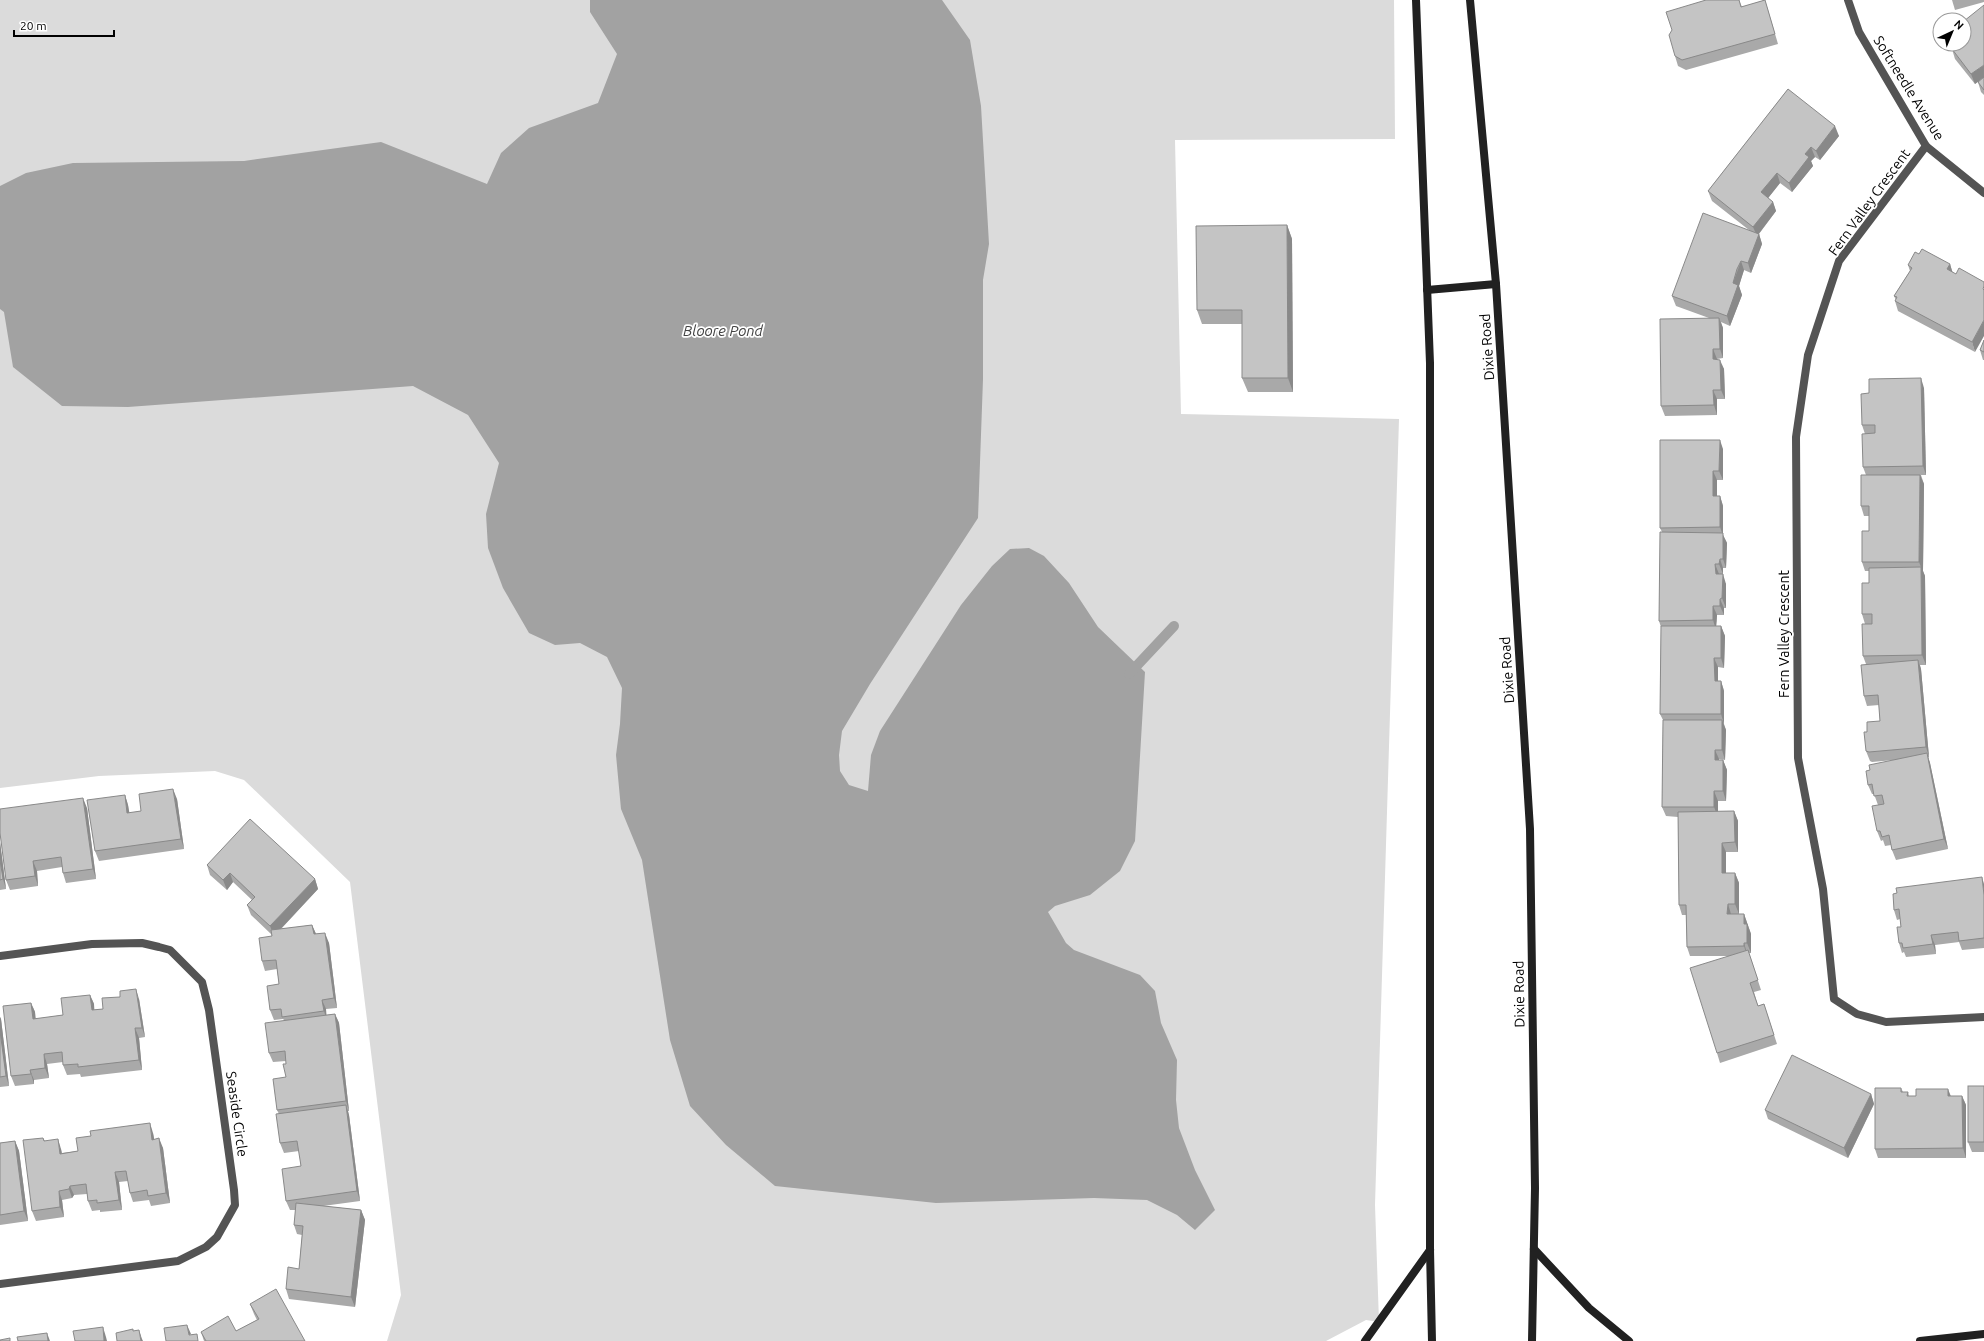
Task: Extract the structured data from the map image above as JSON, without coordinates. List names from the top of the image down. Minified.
{"streets":{"main road":["Dixie Road"],"street":["Softneedle Avenue","Fern Valley Crescent","Seaside Circle"]},"crossings":[["Softneedle Avenue","Fern Valley Crescent"]],"water":["Bloore Pond"],"scale_bar":"20 m","north":"top right"}
